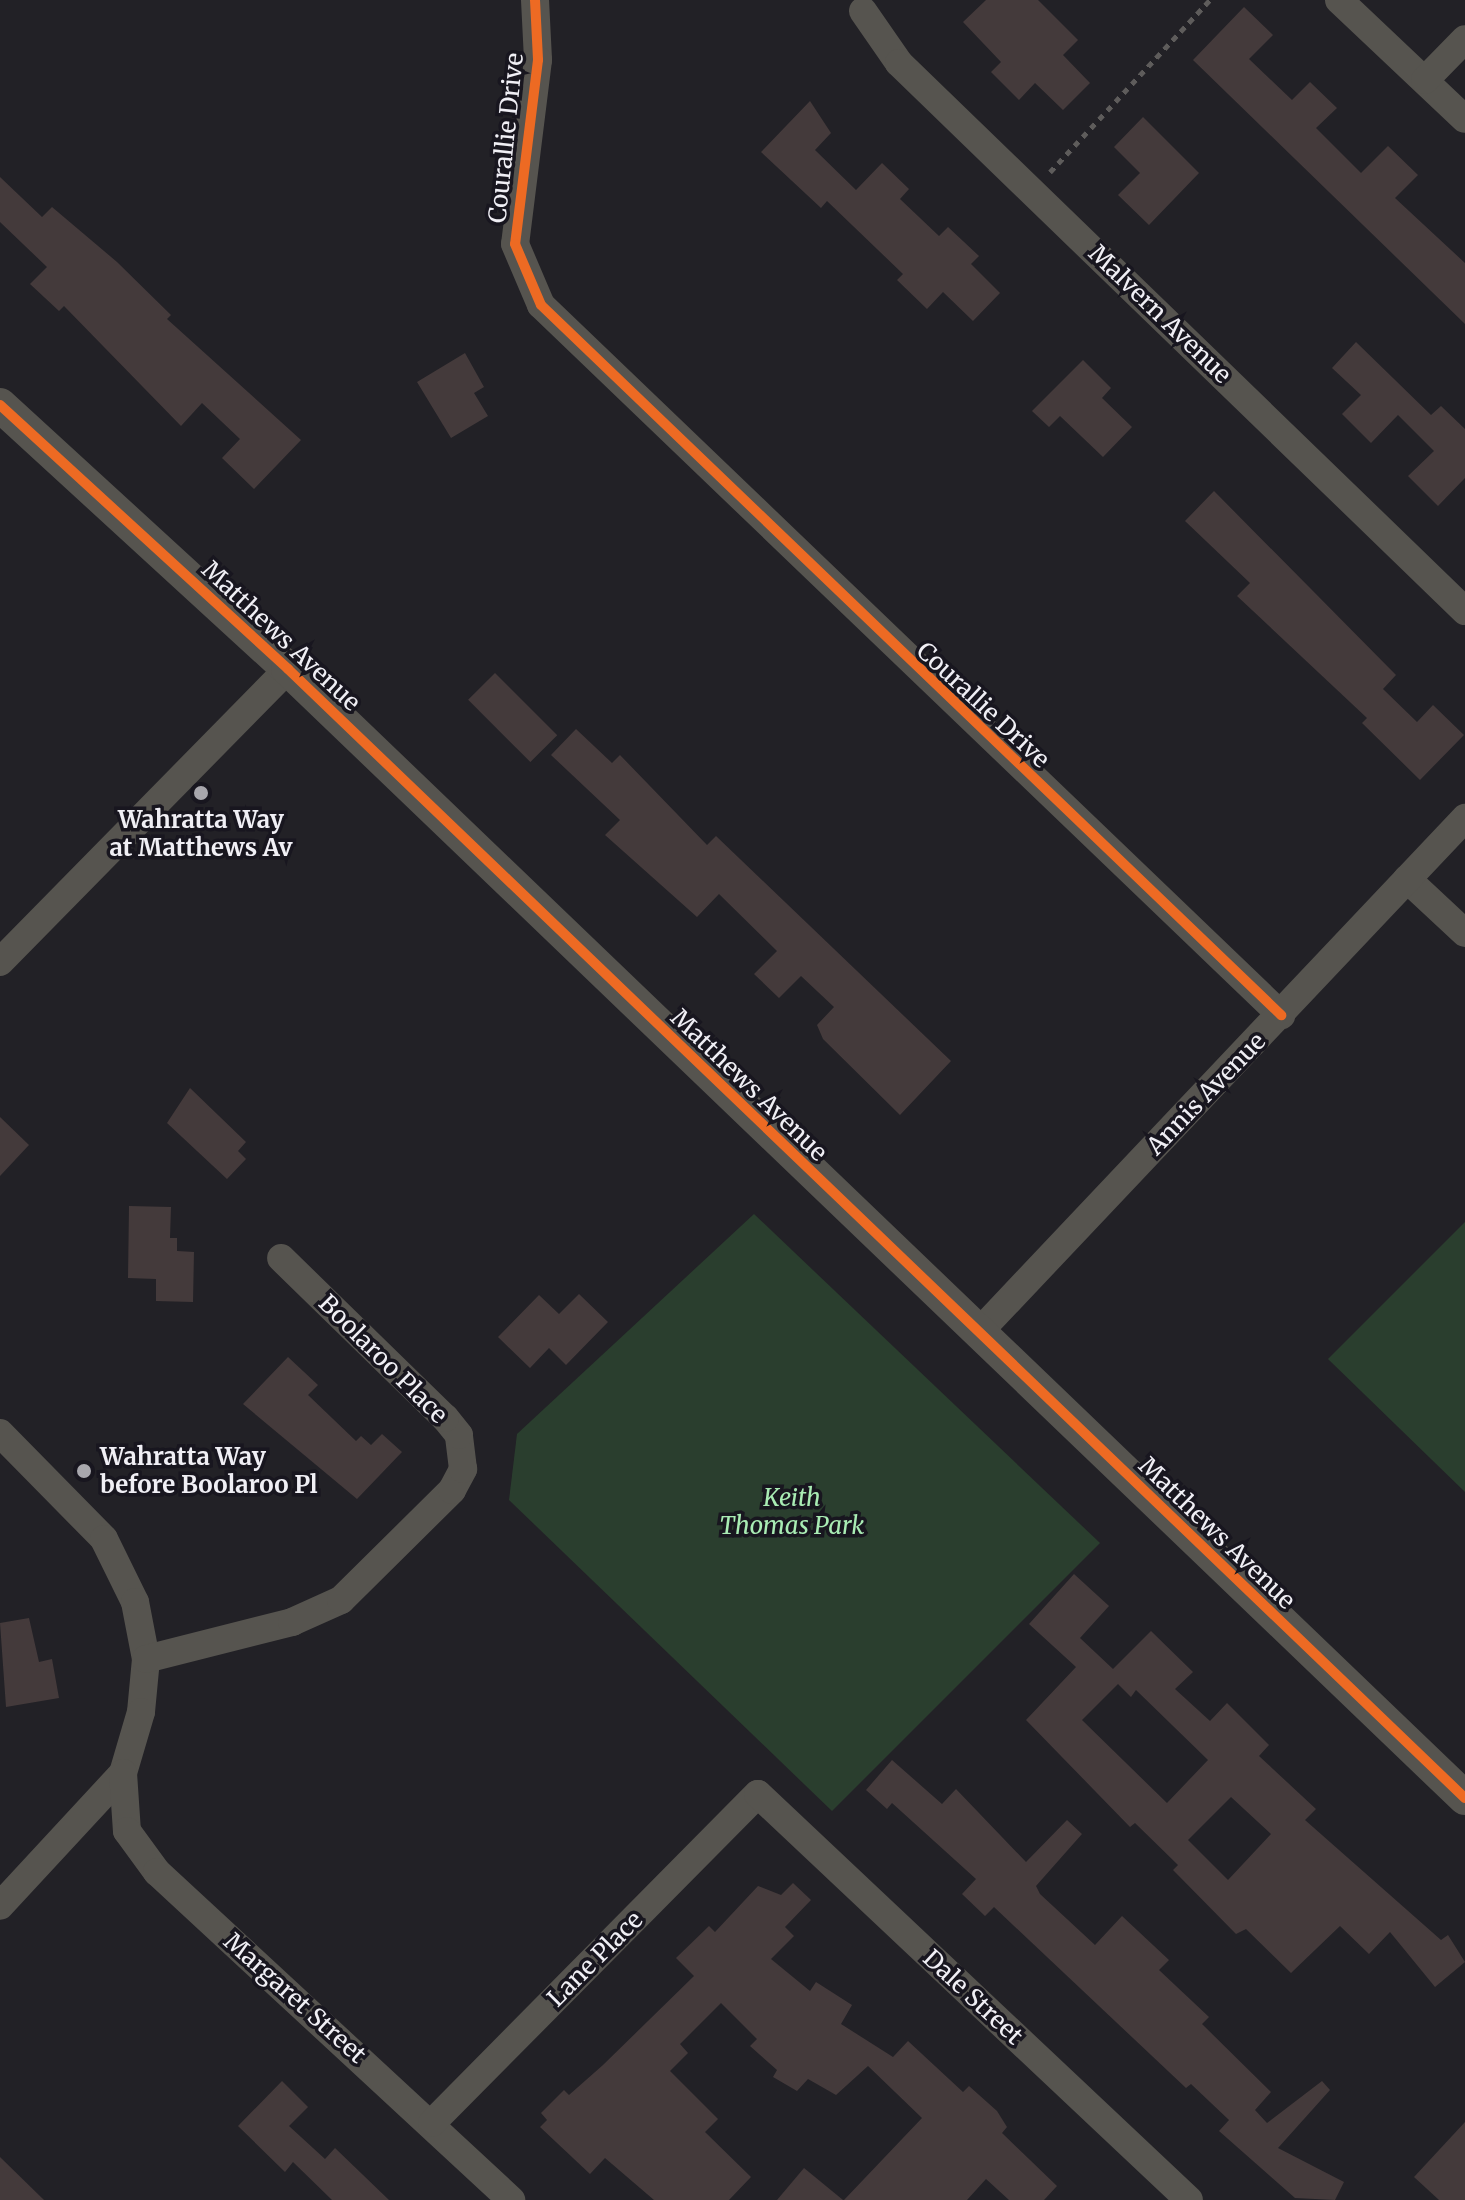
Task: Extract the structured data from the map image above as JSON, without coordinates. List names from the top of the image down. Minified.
{"streets":{"street":["Courallie Drive","Malvern Avenue","Matthews Avenue","Annis Avenue","Boolaroo Place","Lane Place","Dale Street","Margaret Street"]},"crossings":[["Courallie Drive","Annis Avenue"],["Matthews Avenue","Annis Avenue"],["Lane Place","Dale Street"],["Lane Place","Margaret Street"]],"parks":["Keith Thomas Park"],"places":["Wahratta Way at Matthews Av","Wahratta Way before Boolaroo Pl"]}
